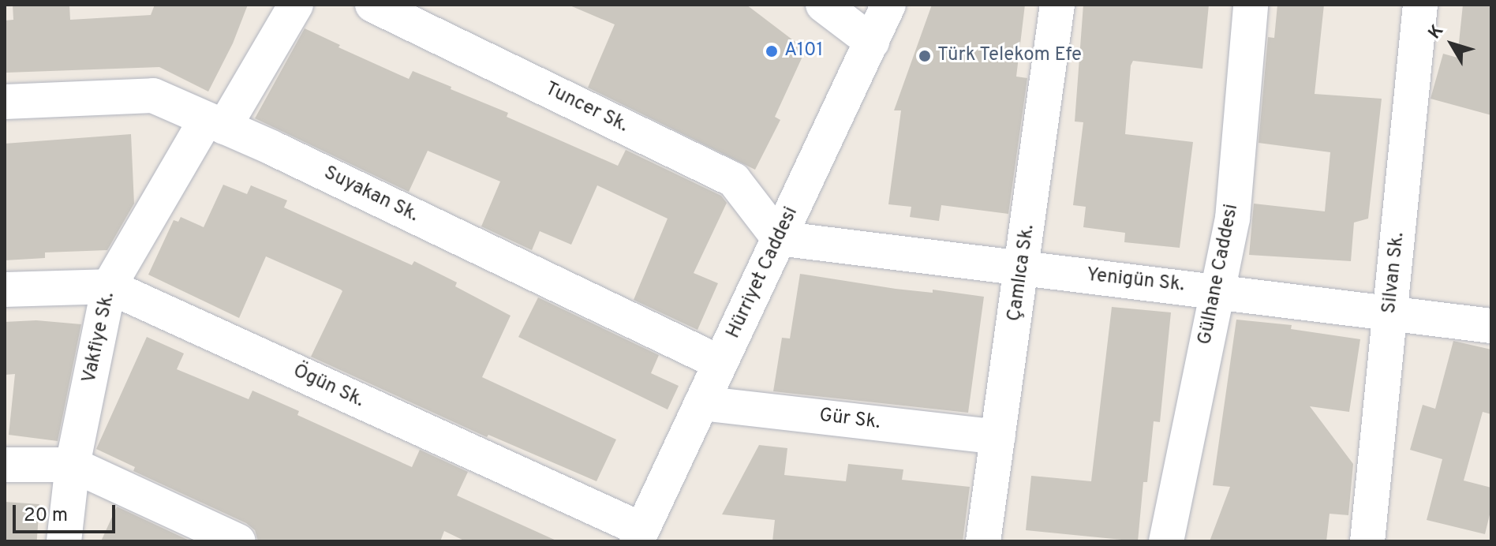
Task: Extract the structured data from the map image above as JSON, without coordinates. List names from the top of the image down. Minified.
{"streets":{"street":["Tuncer Sk.","Suyakan Sk.","Hürriyet Caddesi","Çamlıca Sk.","Silvan Sk.","Gülhane Caddesi","Yenigün Sk.","Vakfiye Sk.","Ögün Sk.","Gür Sk."]},"crossings":[["Tuncer Sk.","Hürriyet Caddesi"],["Tuncer Sk.","Yenigün Sk."],["Suyakan Sk.","Hürriyet Caddesi"],["Suyakan Sk.","Vakfiye Sk."],["Hürriyet Caddesi","Yenigün Sk."],["Hürriyet Caddesi","Ögün Sk."],["Hürriyet Caddesi","Gür Sk."],["Çamlıca Sk.","Yenigün Sk."],["Çamlıca Sk.","Gür Sk."],["Silvan Sk.","Yenigün Sk."],["Gülhane Caddesi","Yenigün Sk."],["Vakfiye Sk.","Ögün Sk."]],"places":["A101","Türk Telekom Efe"],"scale_bar":"20 m","north":"top left"}
